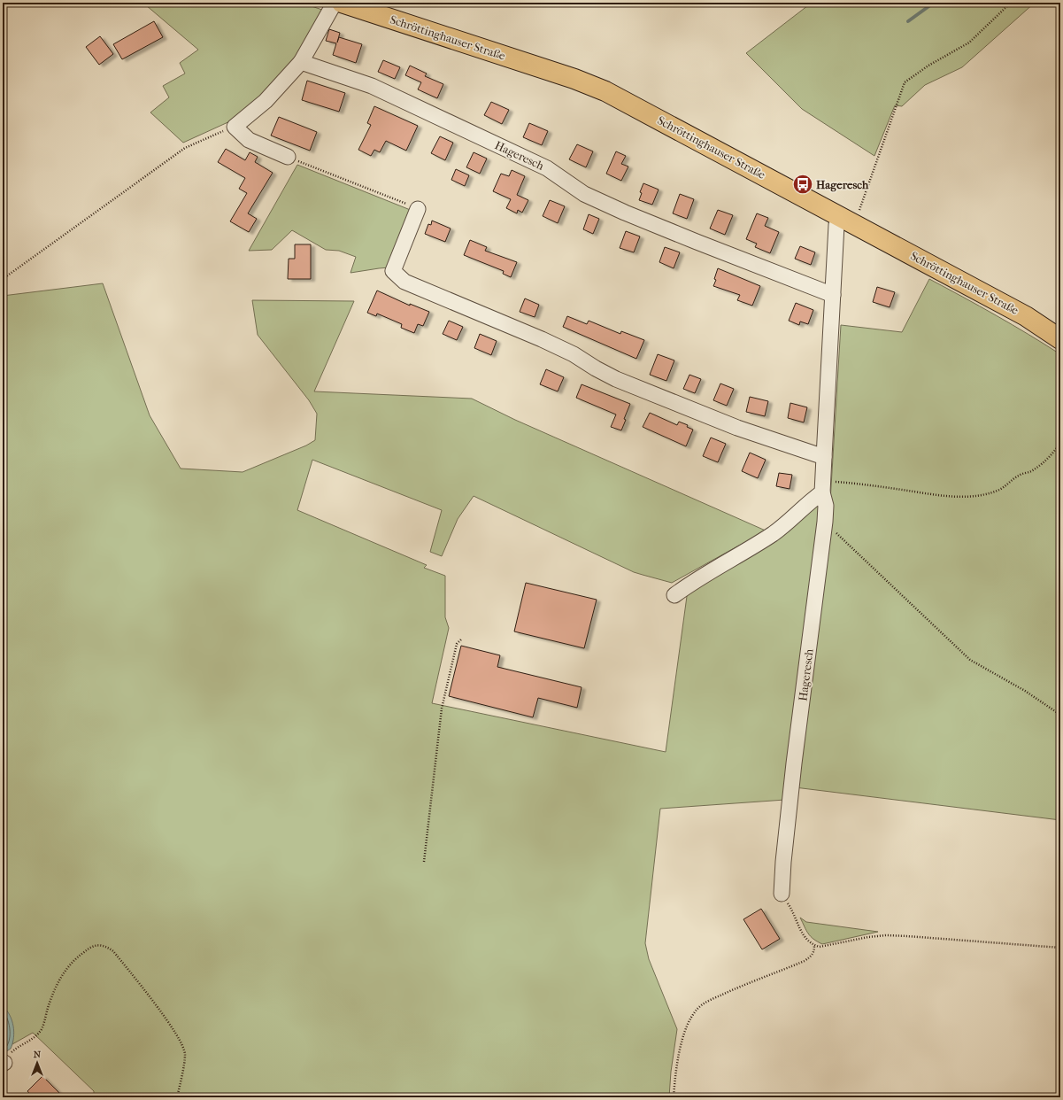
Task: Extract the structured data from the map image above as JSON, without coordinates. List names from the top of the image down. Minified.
{"streets":{"main road":["Schröttinghauser Straße"],"street":["Hageresch"]},"crossings":[["Schröttinghauser Straße","Hageresch"]],"places":{"bus stop":["Hageresch"]},"north":"top"}
